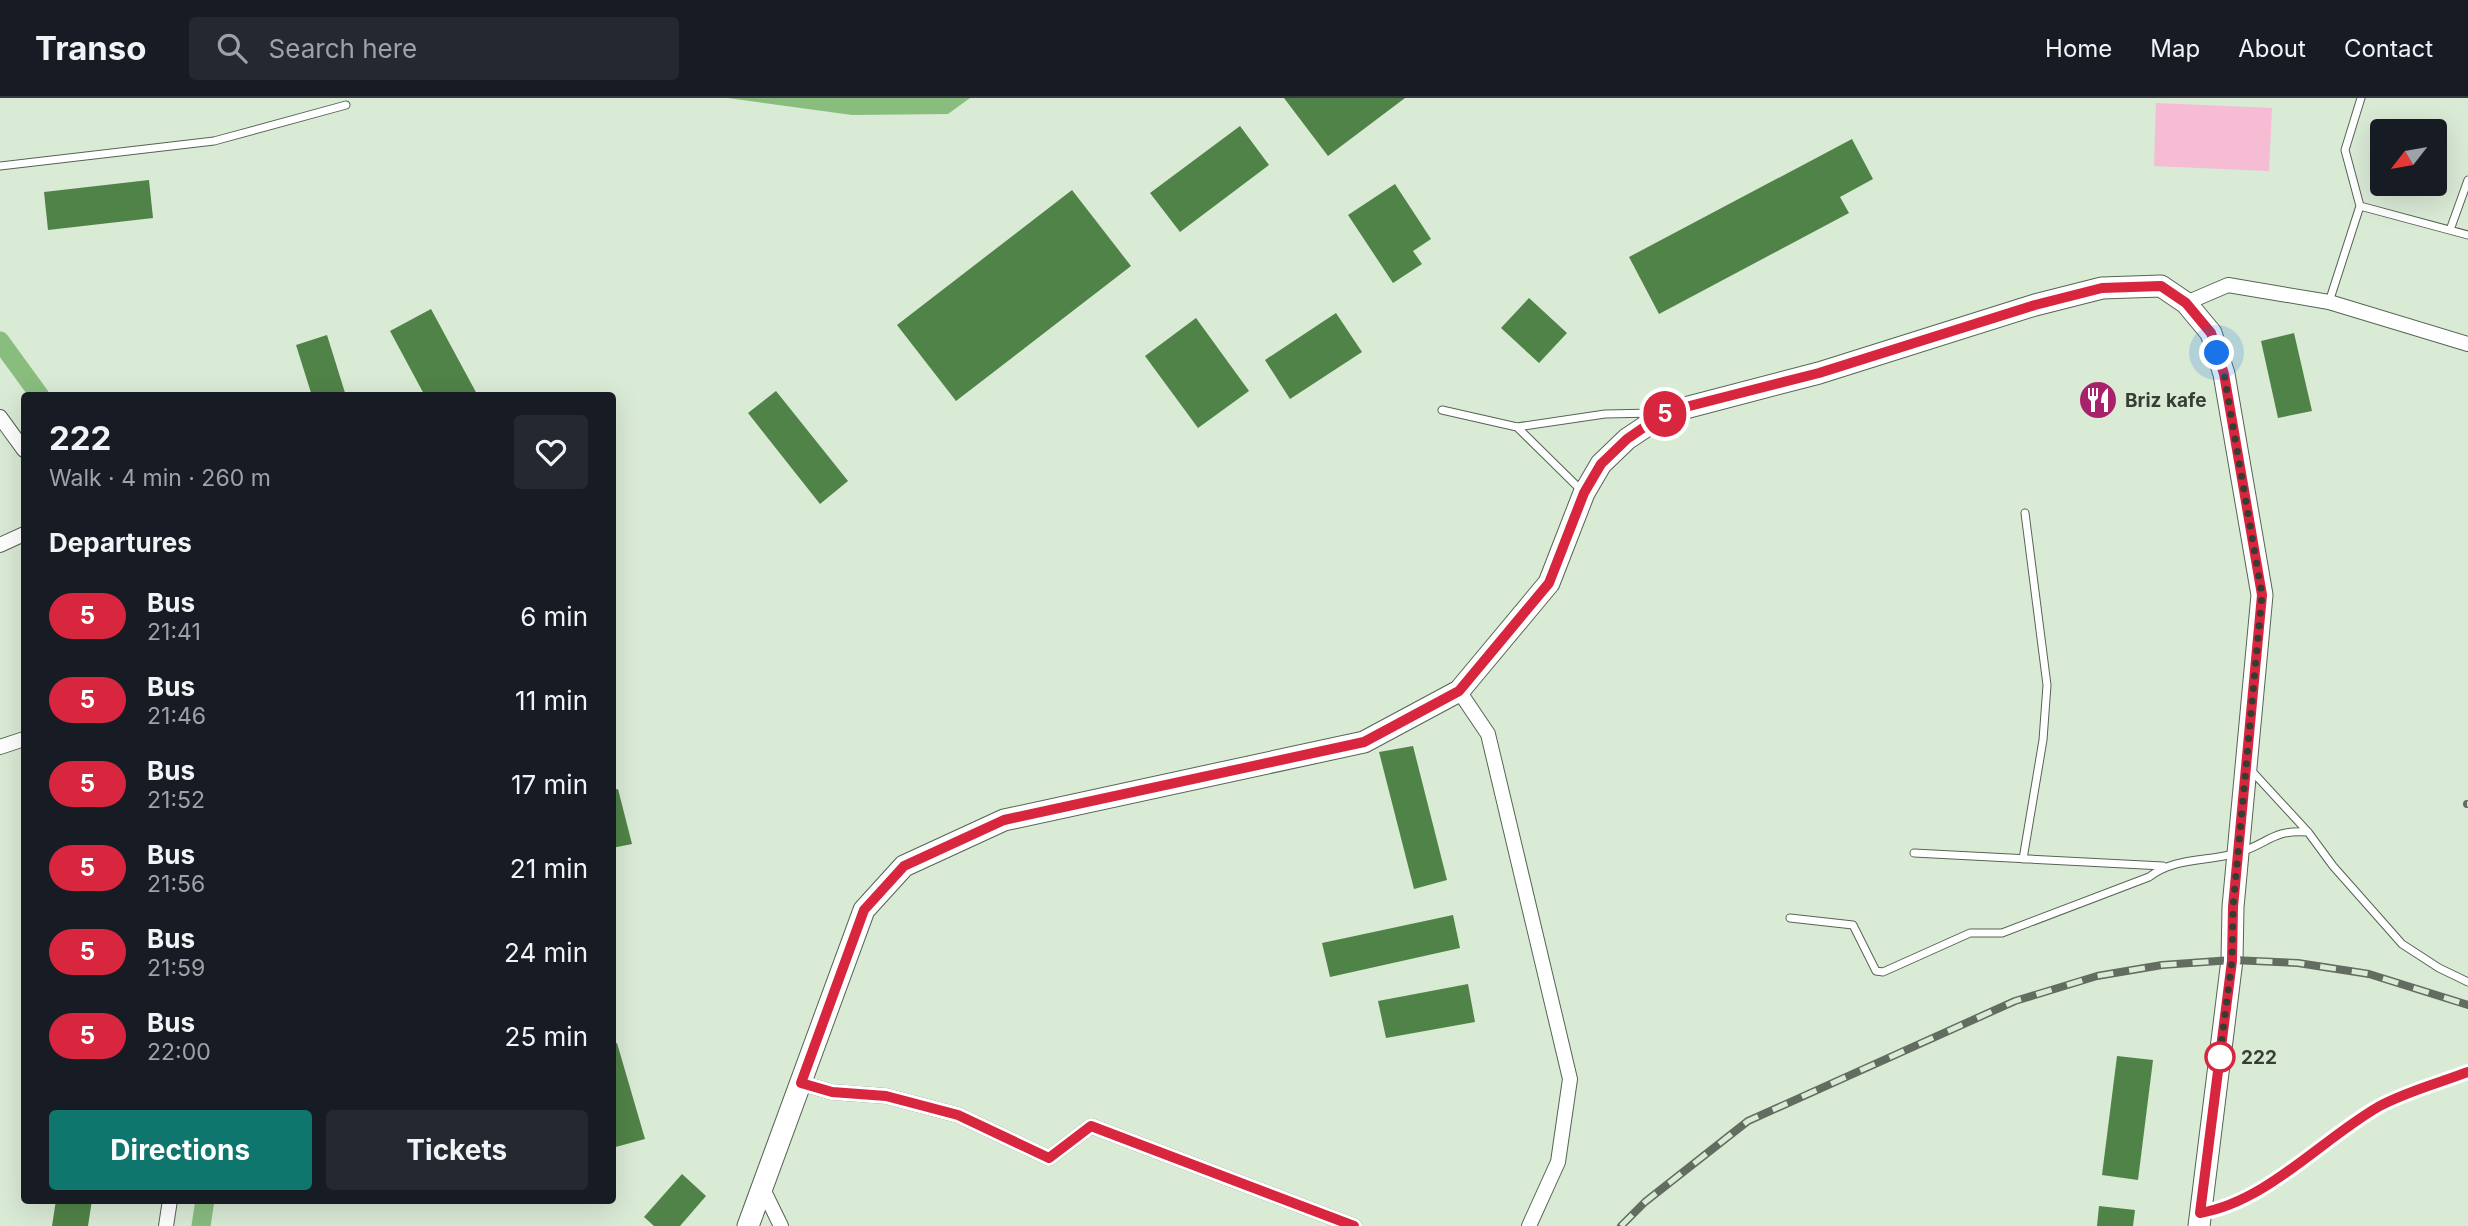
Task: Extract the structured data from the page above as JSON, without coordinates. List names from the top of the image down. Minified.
{"places":{"restaurant":["Briz kafe"],"other":["222"]},"lines":["bus line 5"],"north":"bottom left","page":{"header":"Transo","search":"Search here","nav":["Home","Map","About","Contact"],"on_map":"5","heading":[["222","Walk · 4 min · 260 m"],"Departures"],"list":[{"mark":"5","name":"Bus","note":"21:41","value":"6 min"},{"mark":"5","name":"Bus","note":"21:46","value":"11 min"},{"mark":"5","name":"Bus","note":"21:52","value":"17 min"},{"mark":"5","name":"Bus","note":"21:56","value":"21 min"},{"mark":"5","name":"Bus","note":"21:59","value":"24 min"},{"mark":"5","name":"Bus","note":"22:00","value":"25 min"}],"buttons":["Directions","Tickets"]}}
